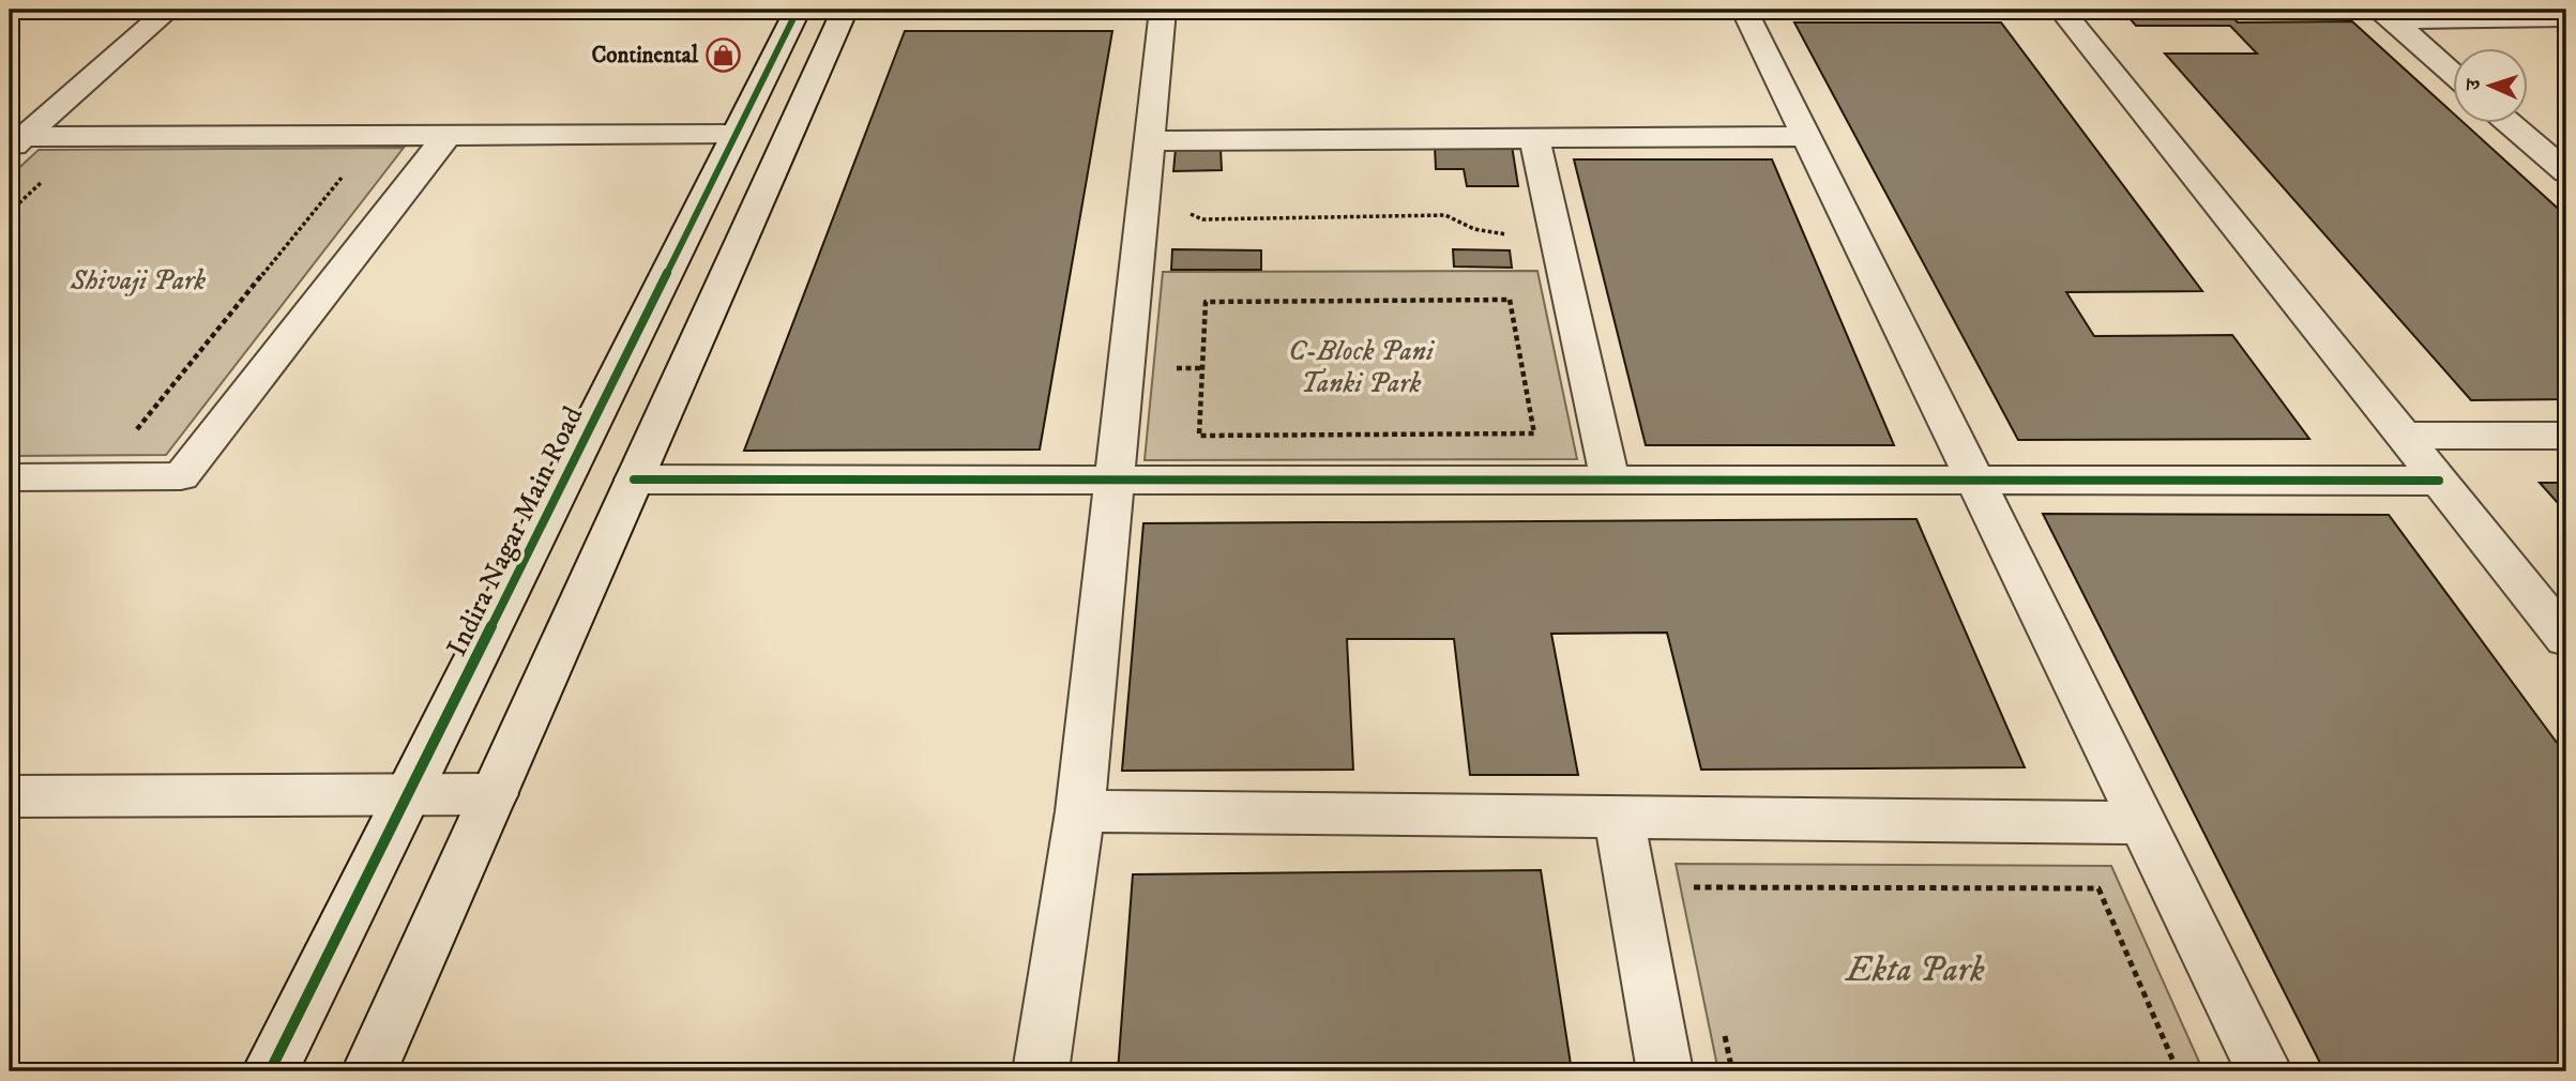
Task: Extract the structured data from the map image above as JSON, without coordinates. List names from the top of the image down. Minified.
{"streets":{"street":["Indira Nagar Main Road"]},"parks":["Shivaji Park","C-Block Pani Tanki Park","Ekta Park"],"places":{"shop":["Continental"]},"north":"left"}
